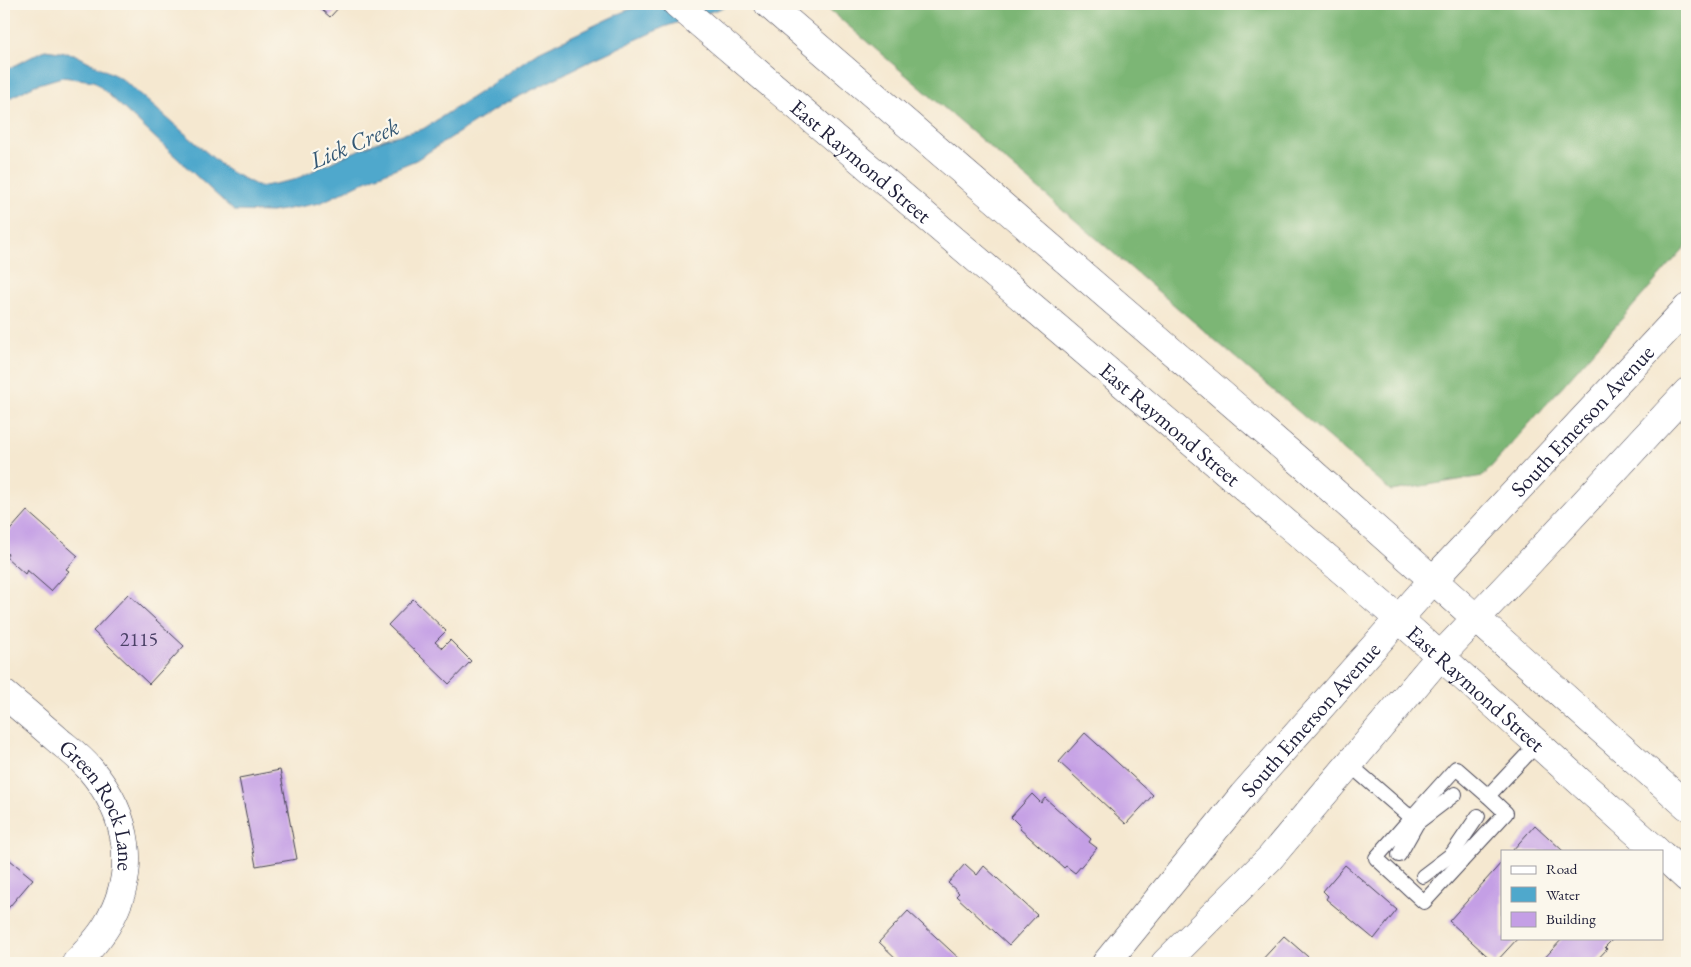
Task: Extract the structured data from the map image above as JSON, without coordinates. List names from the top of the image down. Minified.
{"streets":{"main road":["East Raymond Street","South Emerson Avenue","Green Rock Lane"]},"crossings":[["East Raymond Street","South Emerson Avenue"]],"water":["Lick Creek"],"house_numbers":["2115"],"legend":["Road","Water","Building"]}
